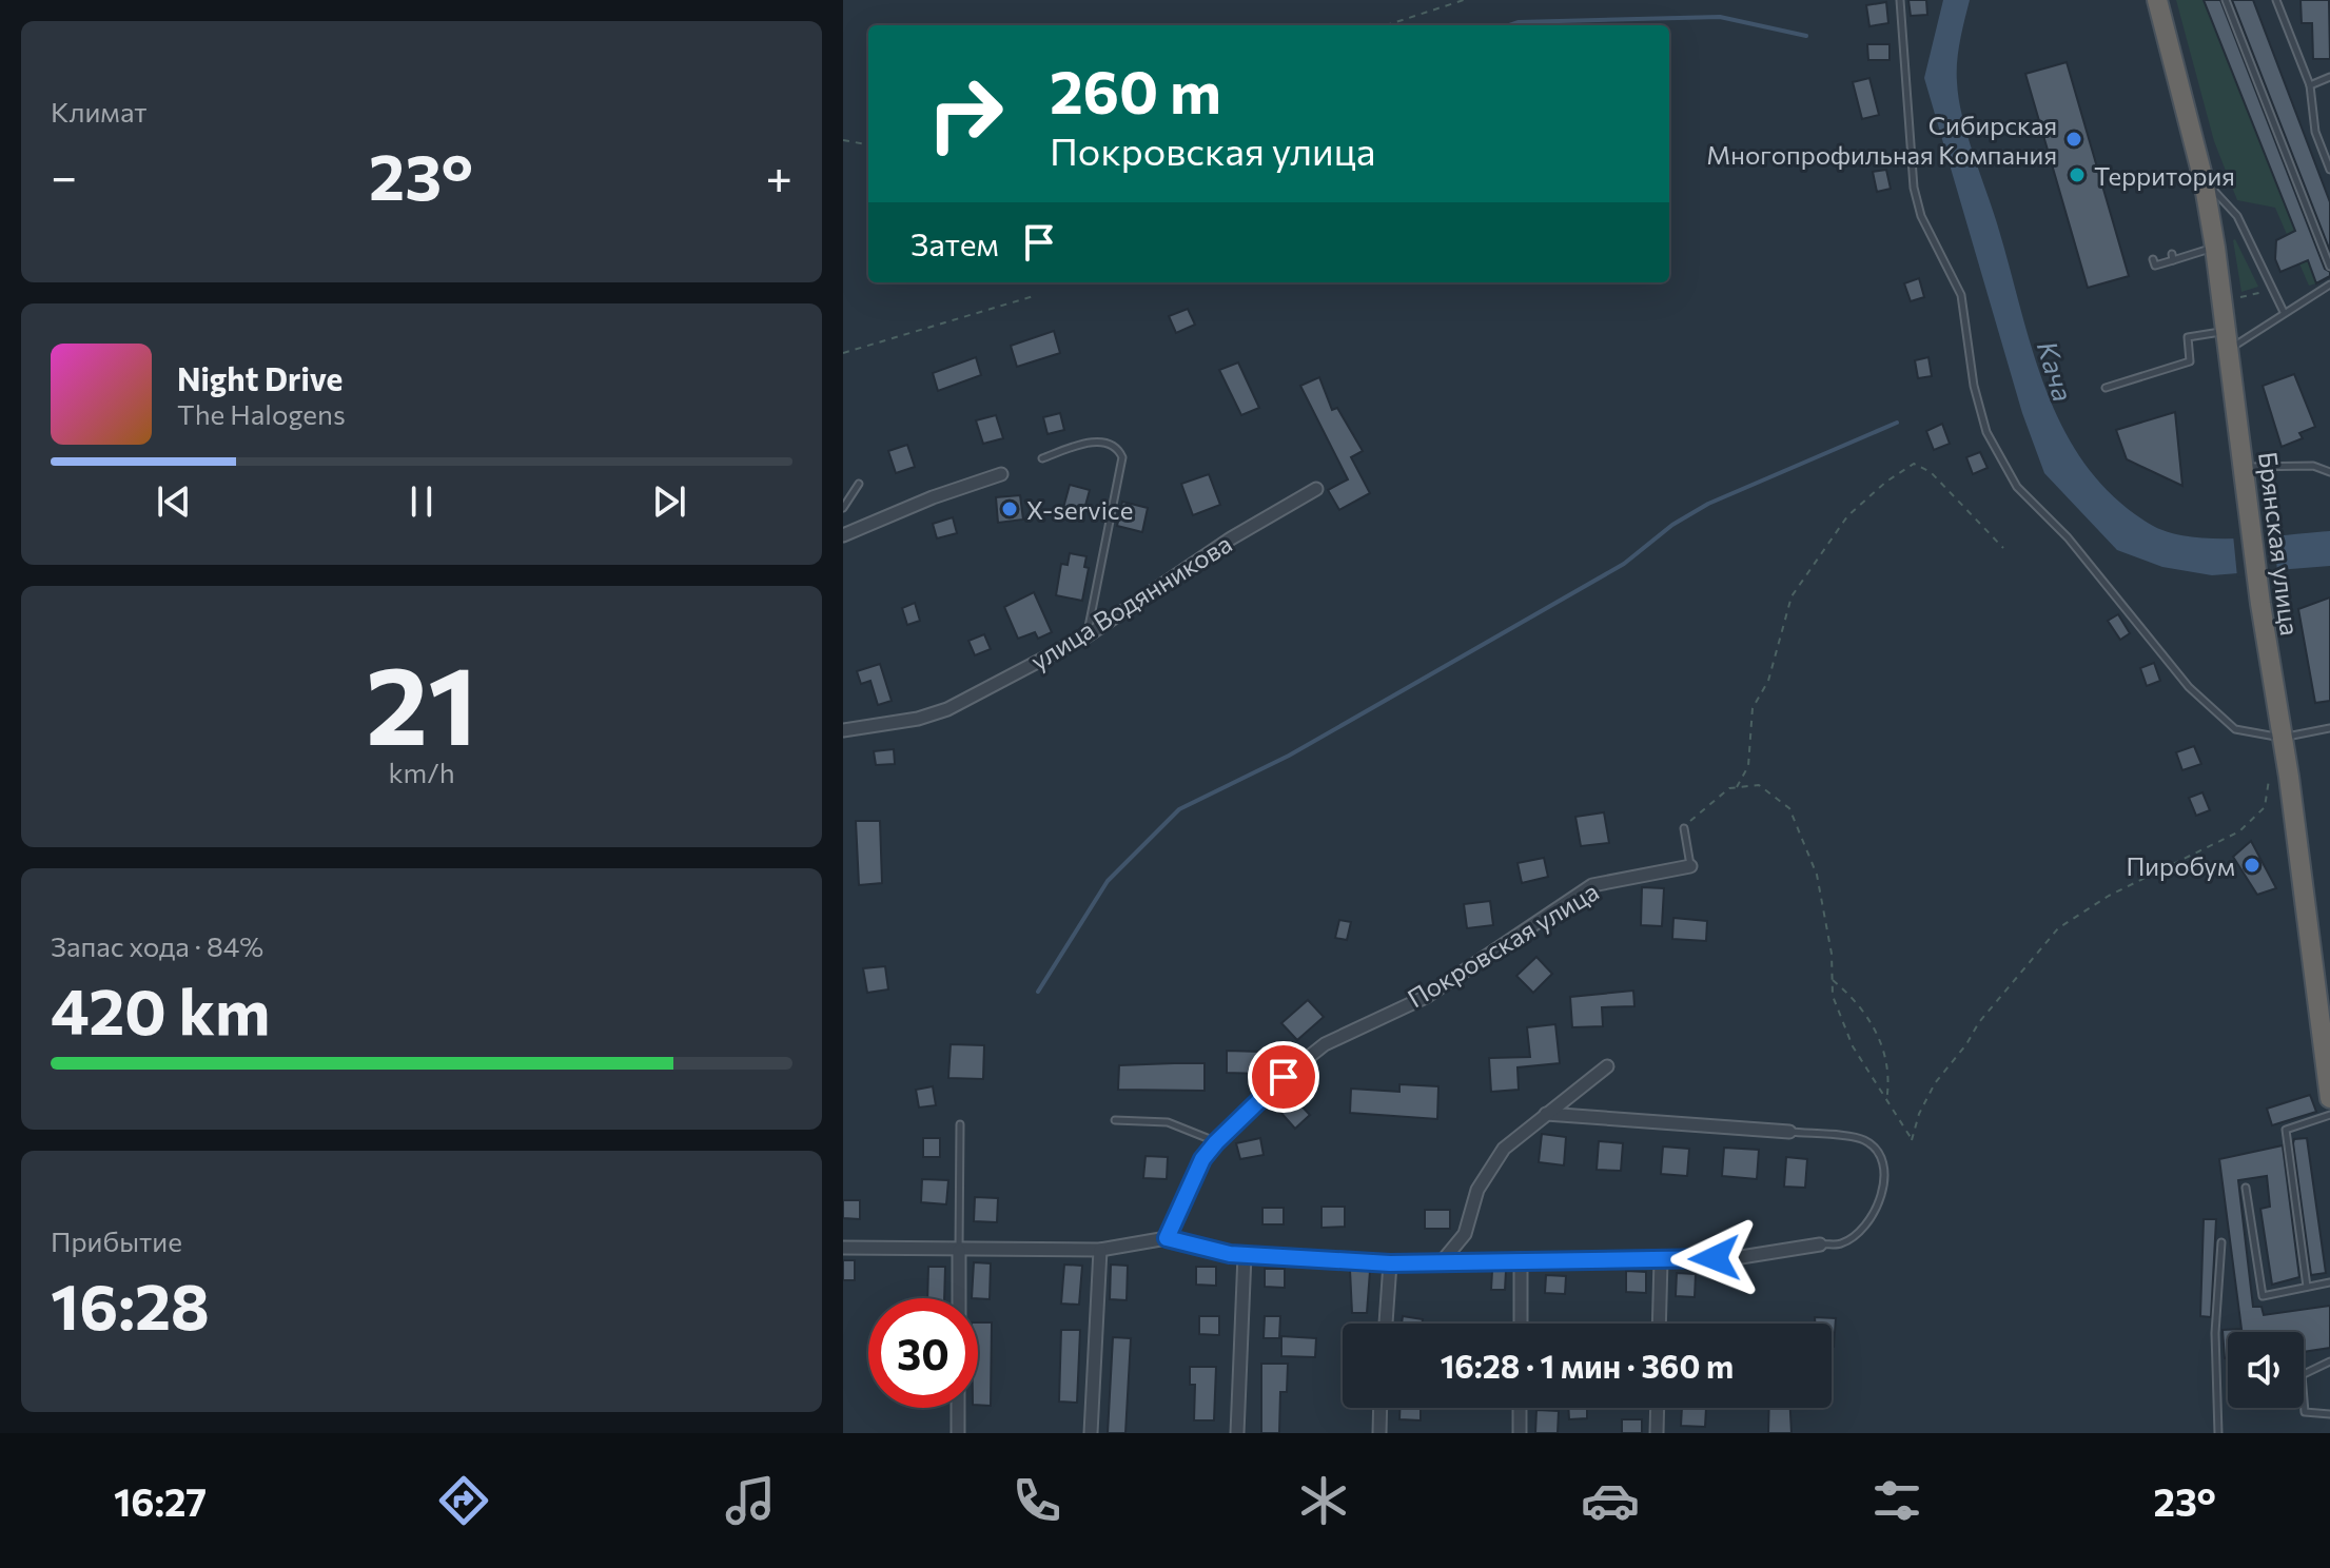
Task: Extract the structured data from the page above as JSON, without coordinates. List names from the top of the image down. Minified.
{"streets":{"highway":["Брянская улица"],"street":["улица Водянникова","Покровская улица"]},"water":["Кача"],"places":["Сибирская Многопрофильная Компания","Территория","X-service","Пиробум"],"page":{"tile":["Климат",["21","km/h"],["Запас хода · 84%","420 km"],["Прибытие","16:28"]],"turn":["260 m","Покровская улица"],"heat":["−","23°","+"],"then":"Затем","song":["Night Drive","The Halogens"],"limit":"30","trip":"16:28 · 1 мин · 360 m","tabs":["16:27","23°"]}}
